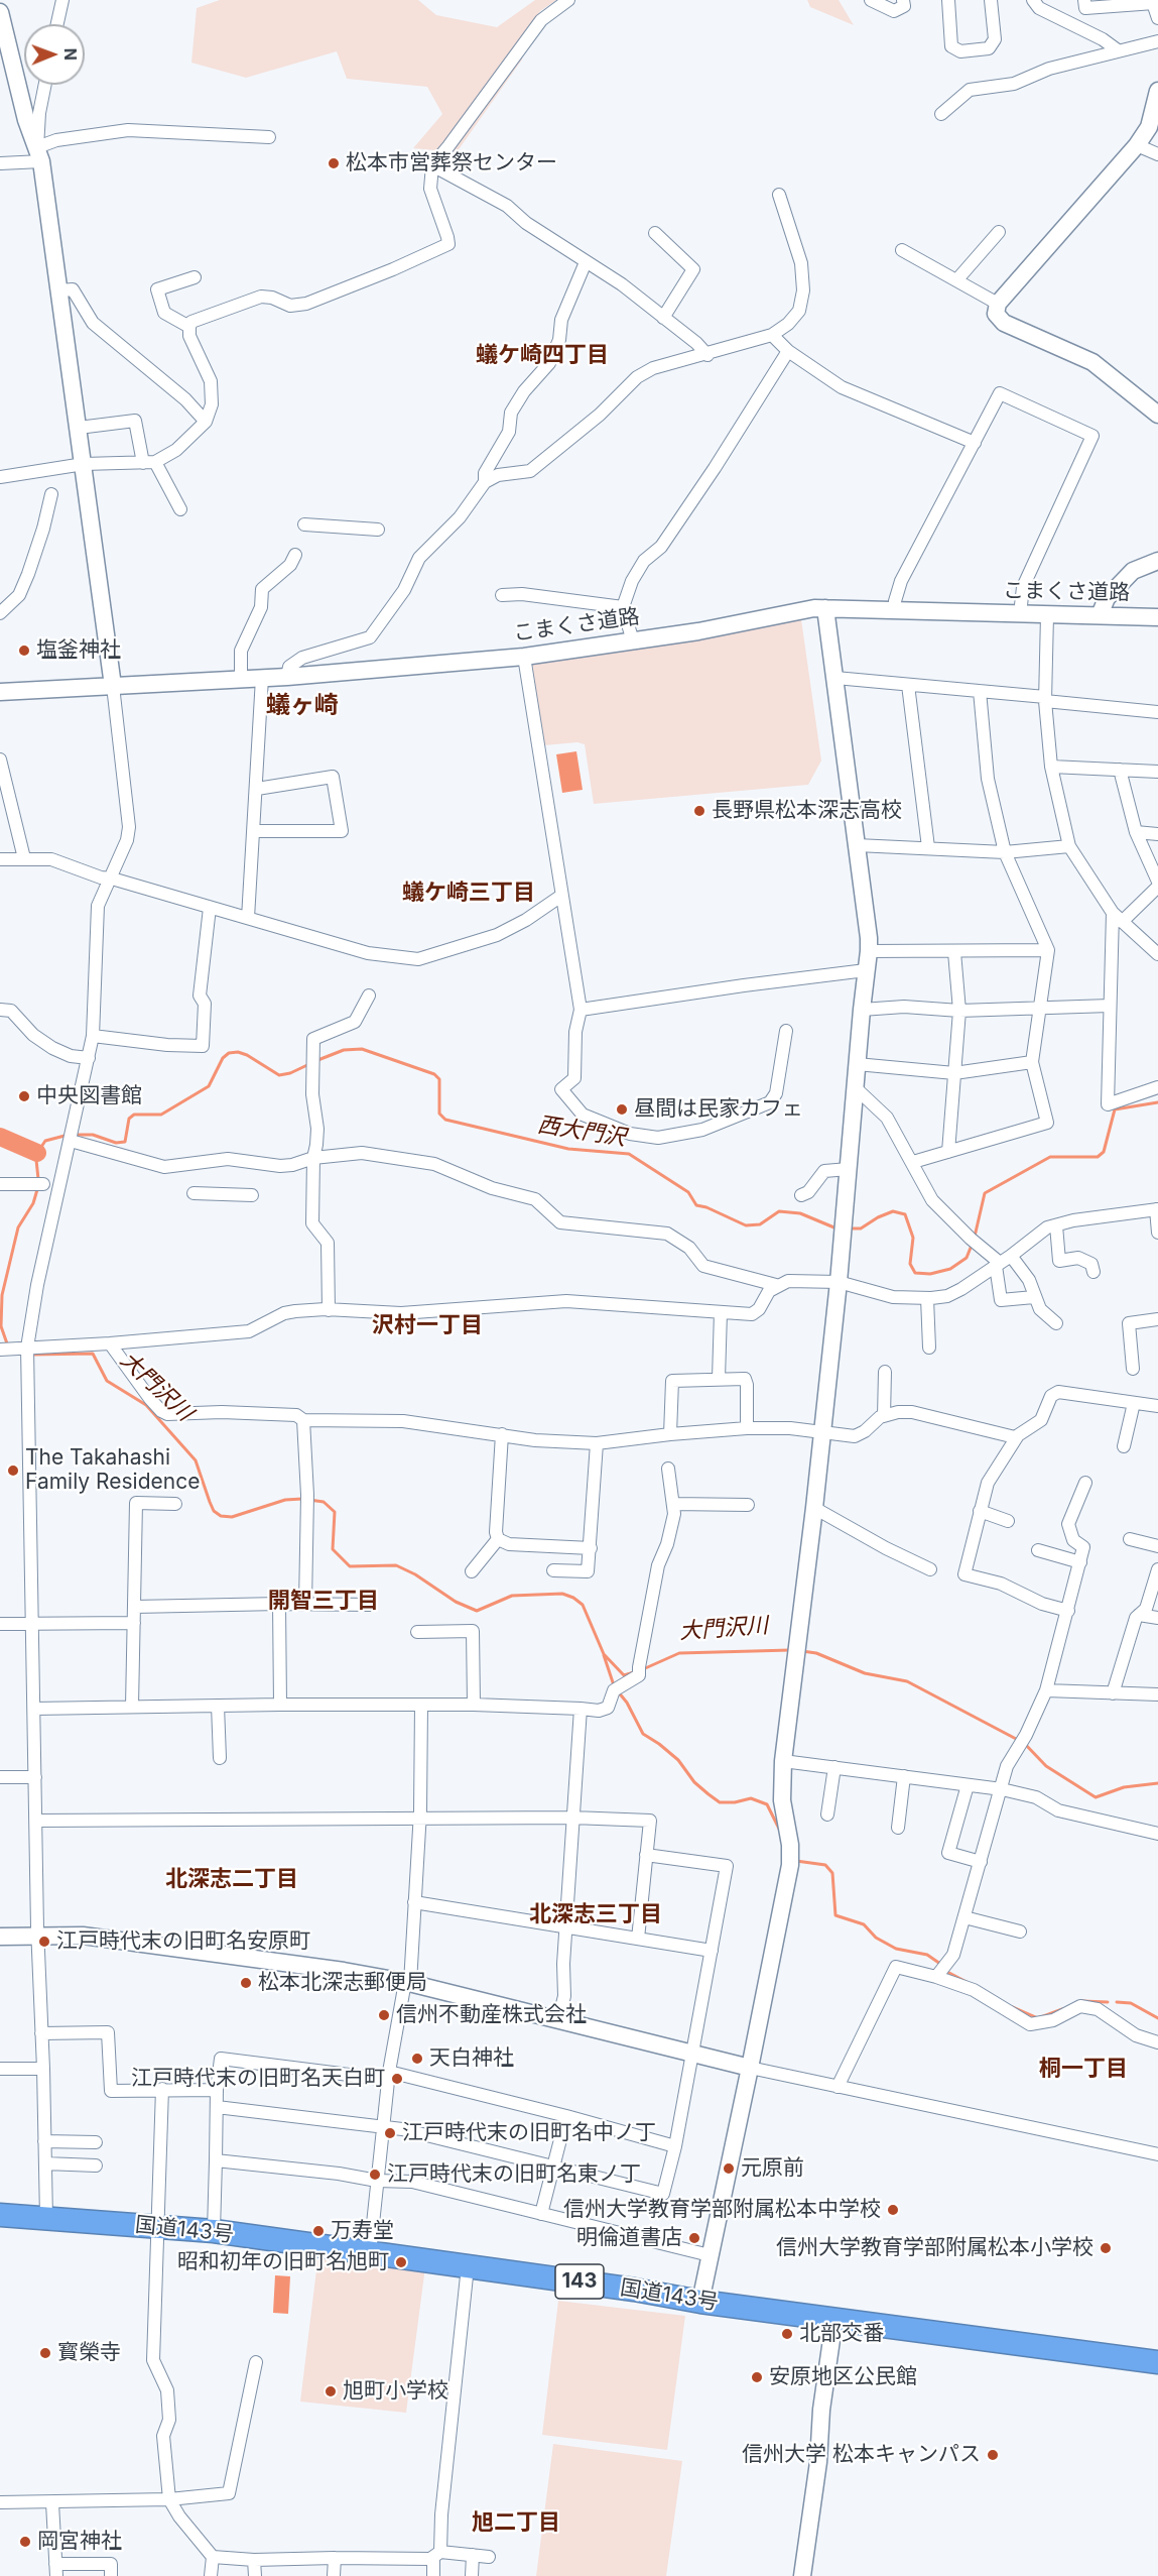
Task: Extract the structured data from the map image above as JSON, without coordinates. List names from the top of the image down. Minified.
{"streets":{"highway":["国道143号","143"],"street":["こまくさ道路"]},"districts":["蟻ケ崎四丁目","蟻ヶ崎","蟻ケ崎三丁目","沢村一丁目","開智三丁目","北深志二丁目","北深志三丁目","桐一丁目","旭二丁目"],"water":["西大門沢","大門沢川"],"places":["松本市営葬祭センター","塩釜神社","長野県松本深志高校","中央図書館","昼間は民家カフェ","The Takahashi Family Residence","江戸時代末の旧町名安原町","松本北深志郵便局","信州不動産株式会社","天白神社","江戸時代末の旧町名天白町","江戸時代末の旧町名中ノ丁","元原前","江戸時代末の旧町名東ノ丁","信州大学教育学部附属松本中学校","万寿堂","明倫道書店","信州大学教育学部附属松本小学校","昭和初年の旧町名旭町","北部交番","寳榮寺","安原地区公民館","旭町小学校","信州大学 松本キャンパス","岡宮神社"],"north":"right"}
